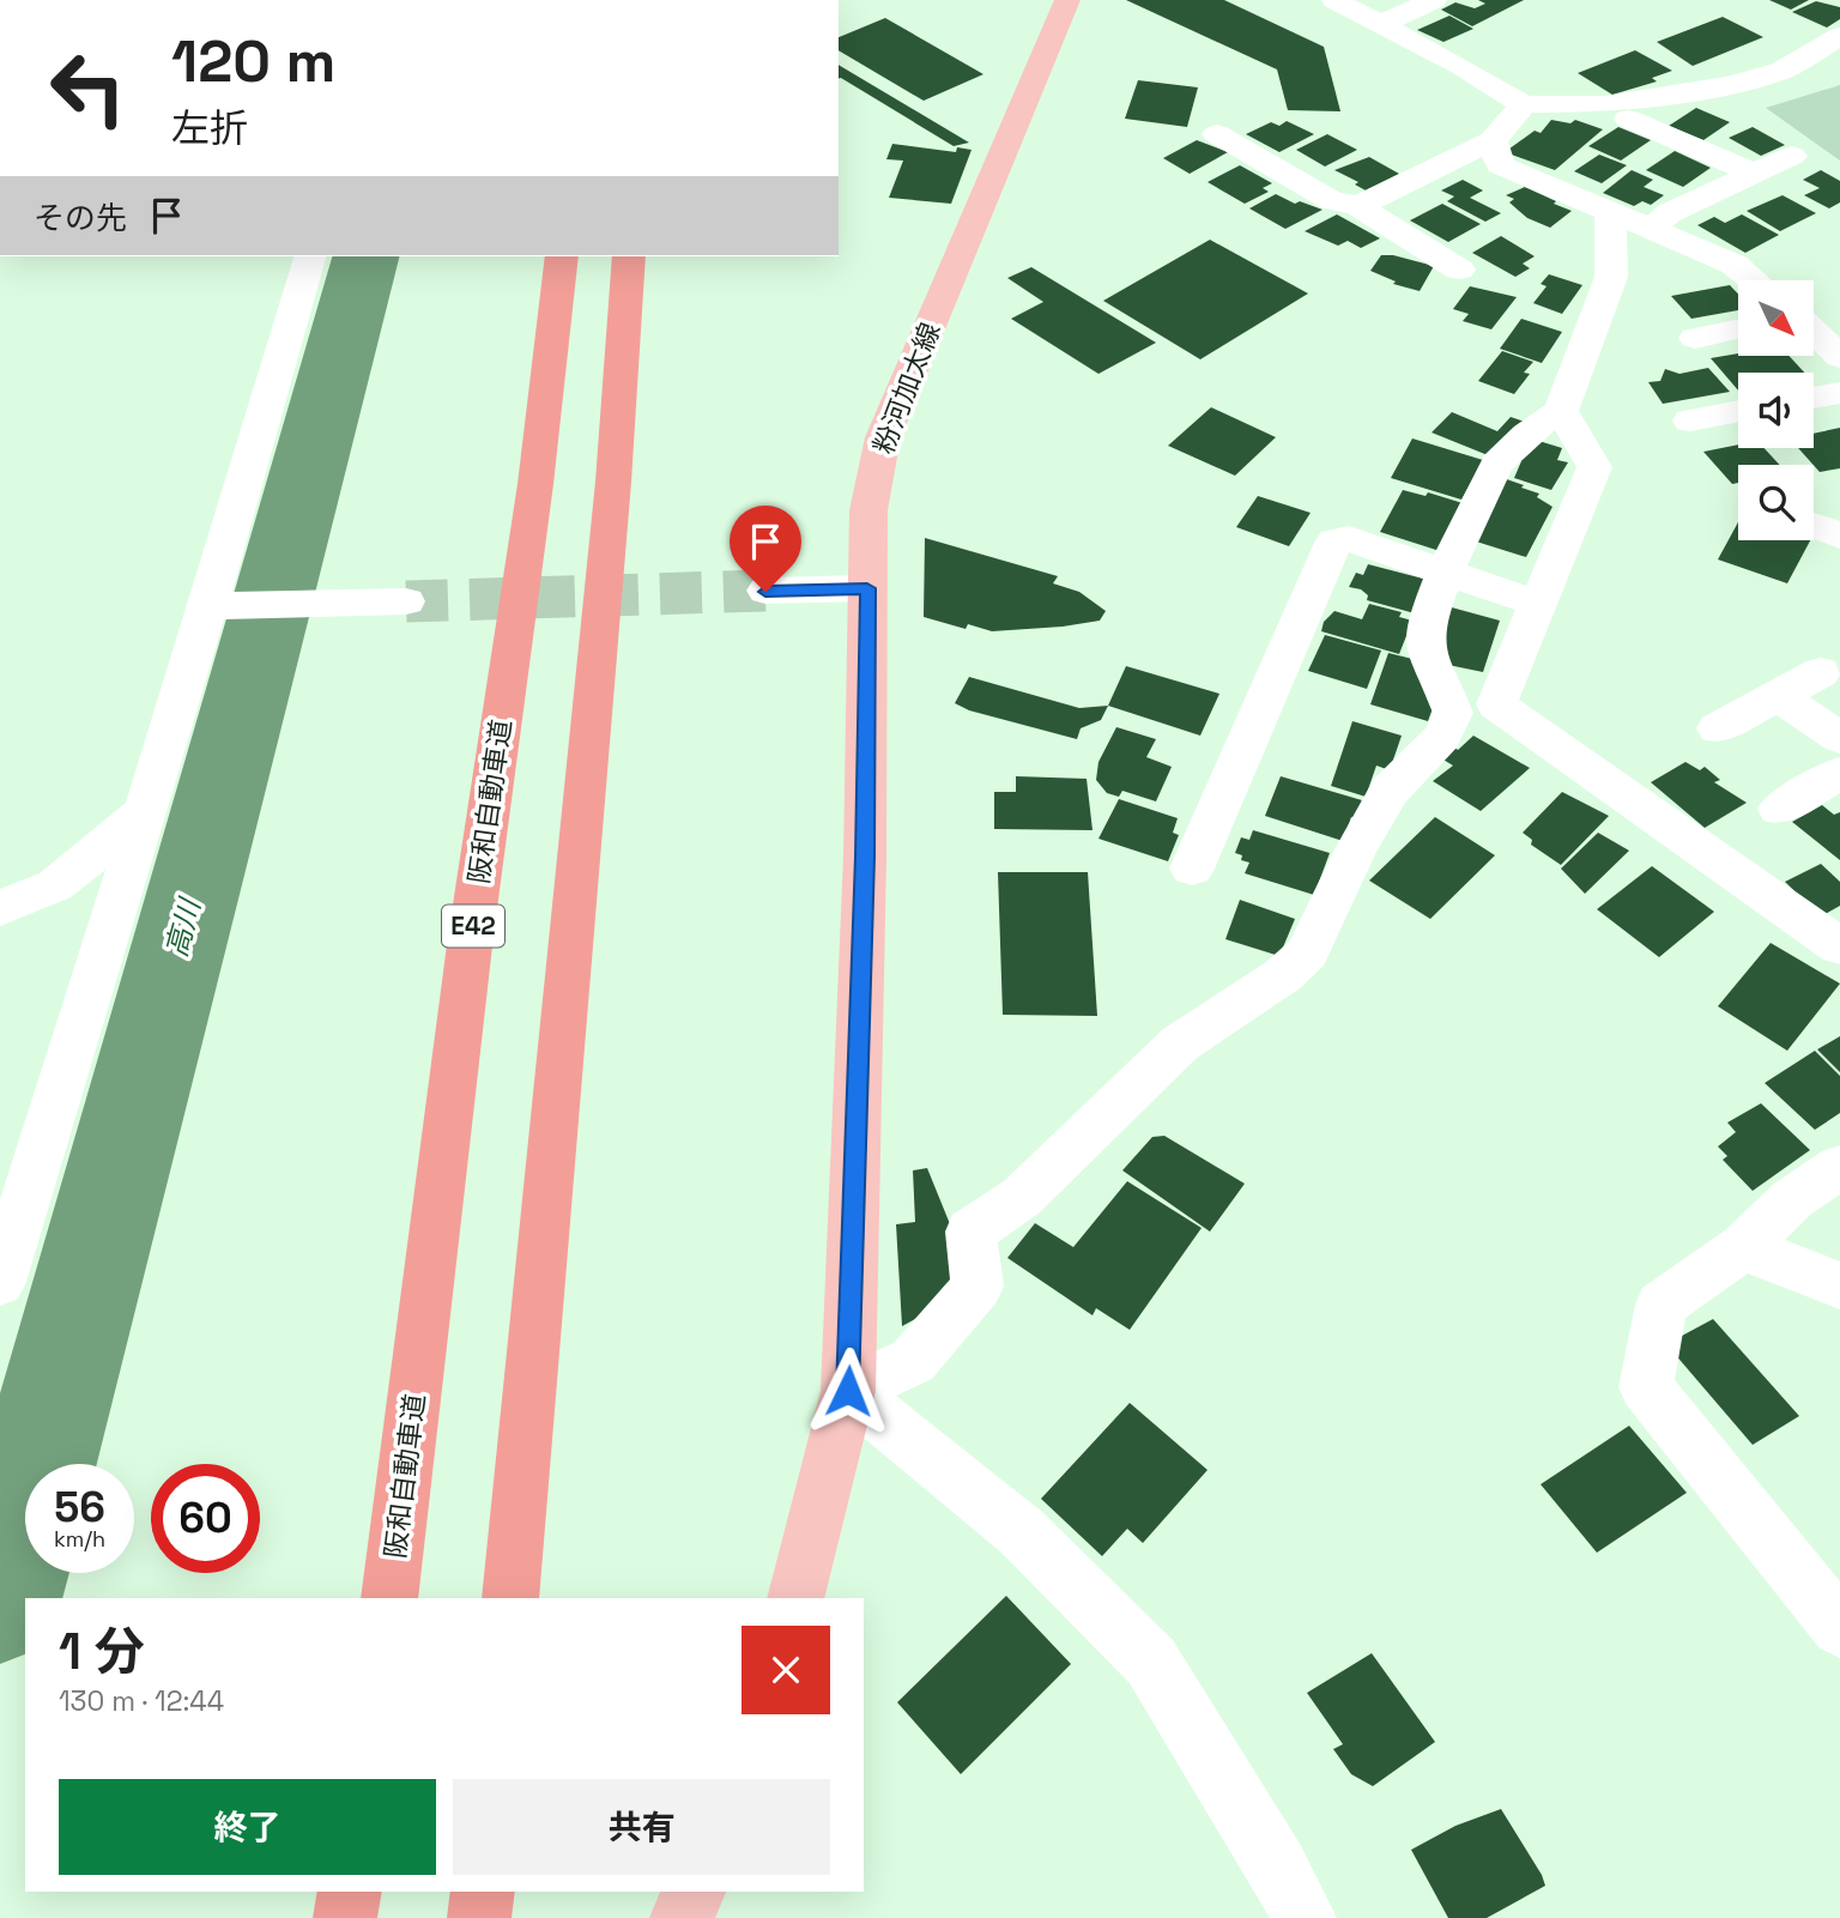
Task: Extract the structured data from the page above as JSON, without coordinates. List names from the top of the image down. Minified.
{"streets":{"highway":["阪和自動車道","E42"],"main road":["粉河加太線"]},"water":["高川"],"north":"bottom right","page":{"turn":["120 m","左折"],"then":"その先","speed":"56 km/h","limit":"60","heading":["1 分","130 m · 12:44"],"buttons":["終了","共有"]}}
